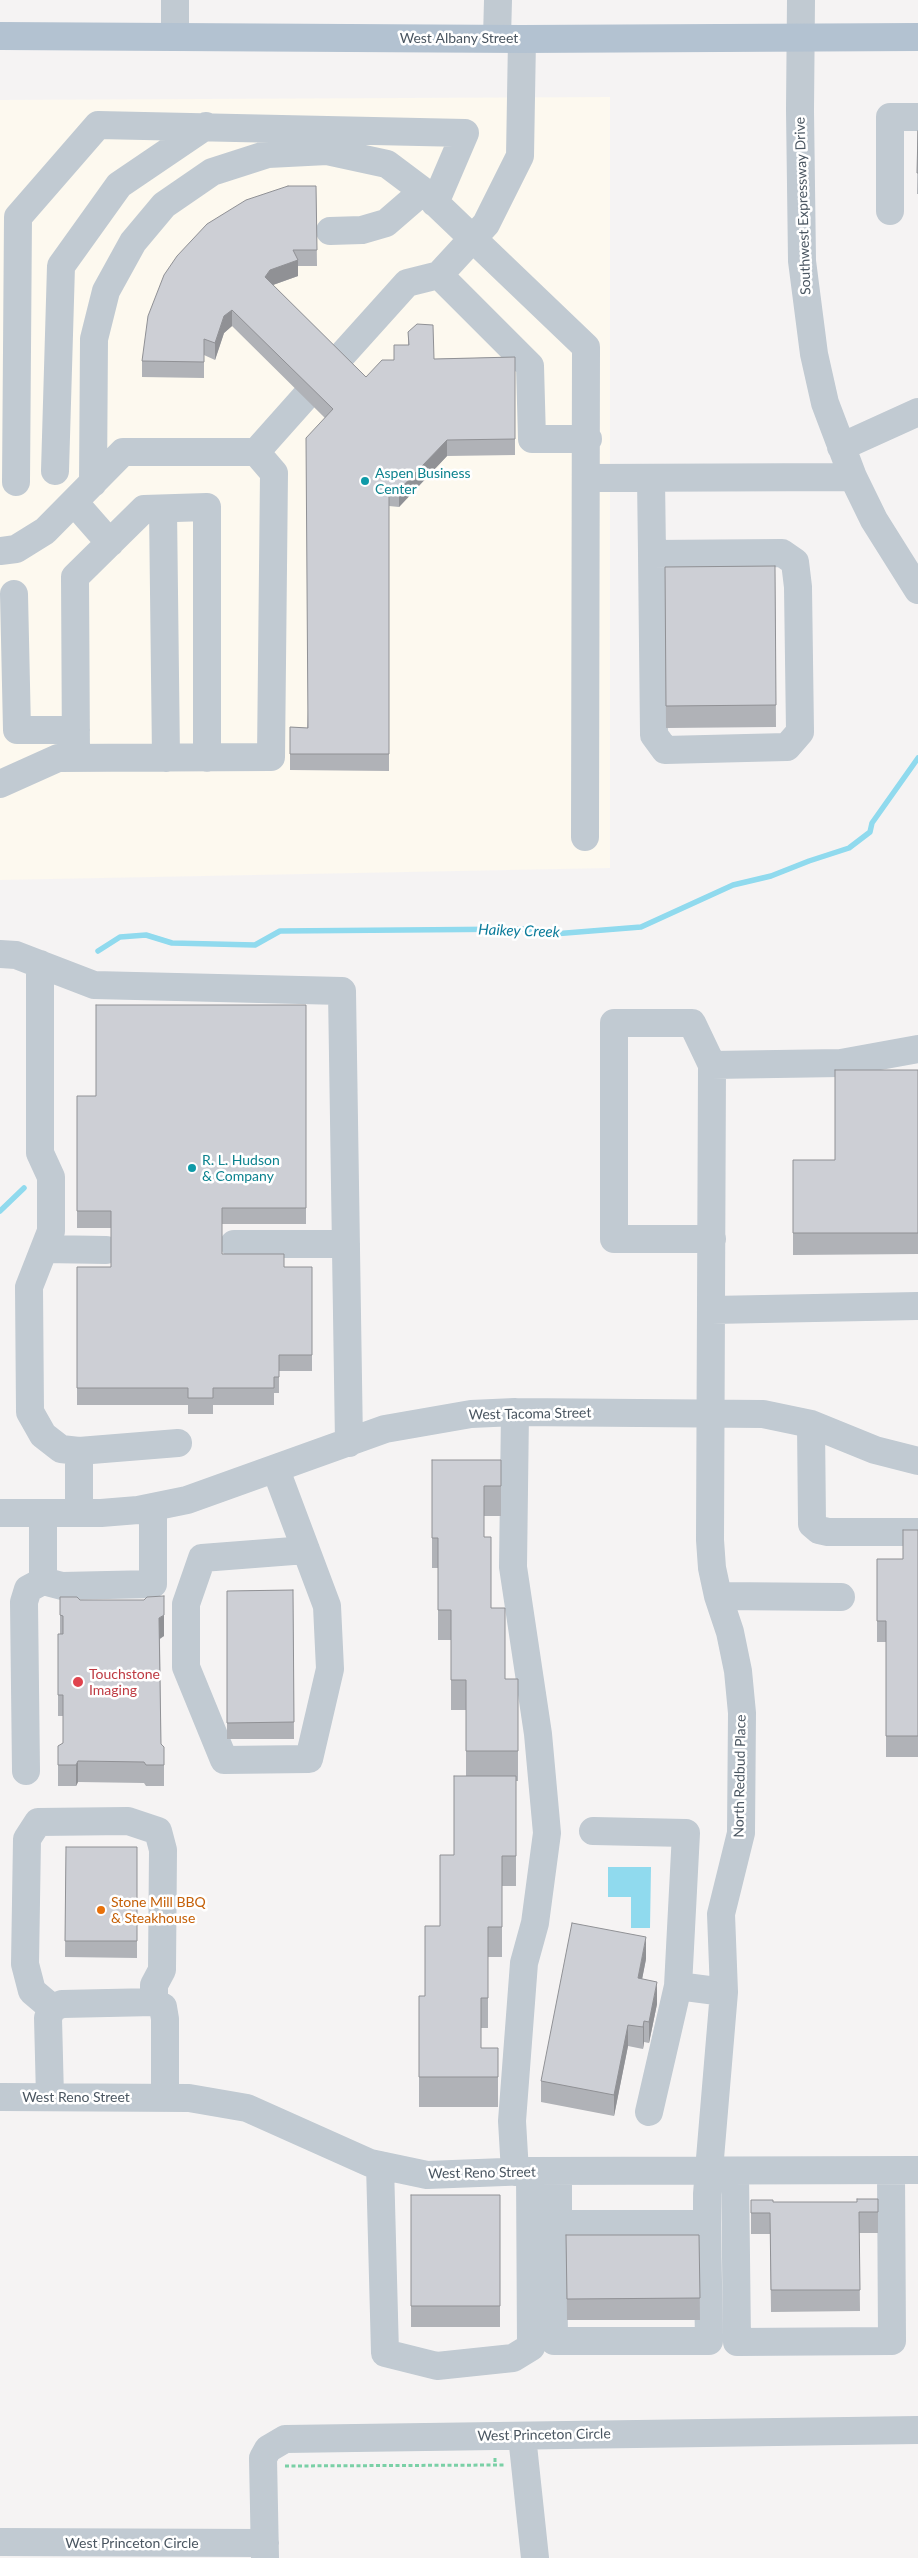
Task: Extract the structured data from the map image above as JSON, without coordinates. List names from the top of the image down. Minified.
{"streets":{"main road":["West Albany Street"],"street":["Southwest Expressway Drive","West Tacoma Street","North Redbud Place","West Reno Street","West Princeton Circle"]},"crossings":[["West Albany Street","Southwest Expressway Drive"],["West Tacoma Street","North Redbud Place"],["North Redbud Place","West Reno Street"]],"water":["Haikey Creek"],"places":["Aspen Business Center","R. L. Hudson & Company","Touchstone Imaging","Stone Mill BBQ & Steakhouse"]}
